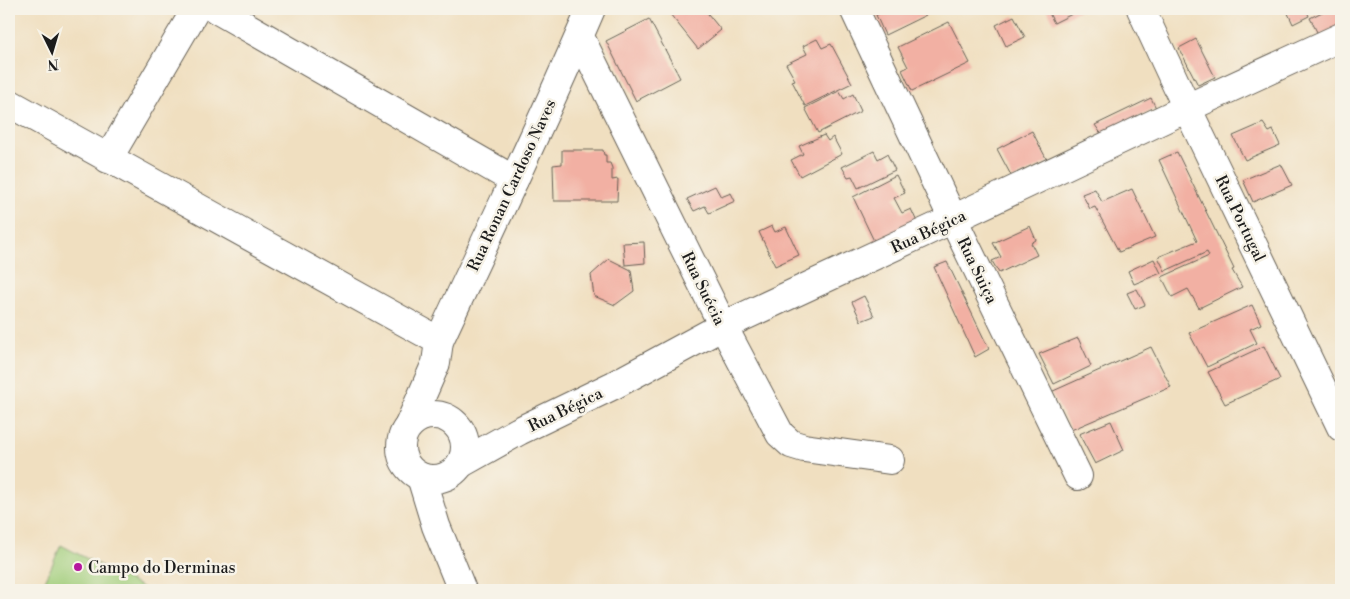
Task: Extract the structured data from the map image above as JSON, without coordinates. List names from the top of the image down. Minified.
{"streets":{"street":["Rua Ronan Cardoso Naves","Rua Portugal","Rua Bégica","Rua Suiça","Rua Suécia"]},"crossings":[["Rua Ronan Cardoso Naves","Rua Bégica"],["Rua Ronan Cardoso Naves","Rua Suécia"],["Rua Portugal","Rua Bégica"],["Rua Bégica","Rua Suiça"],["Rua Bégica","Rua Suécia"]],"places":["Campo do Derminas"],"north":"bottom"}
